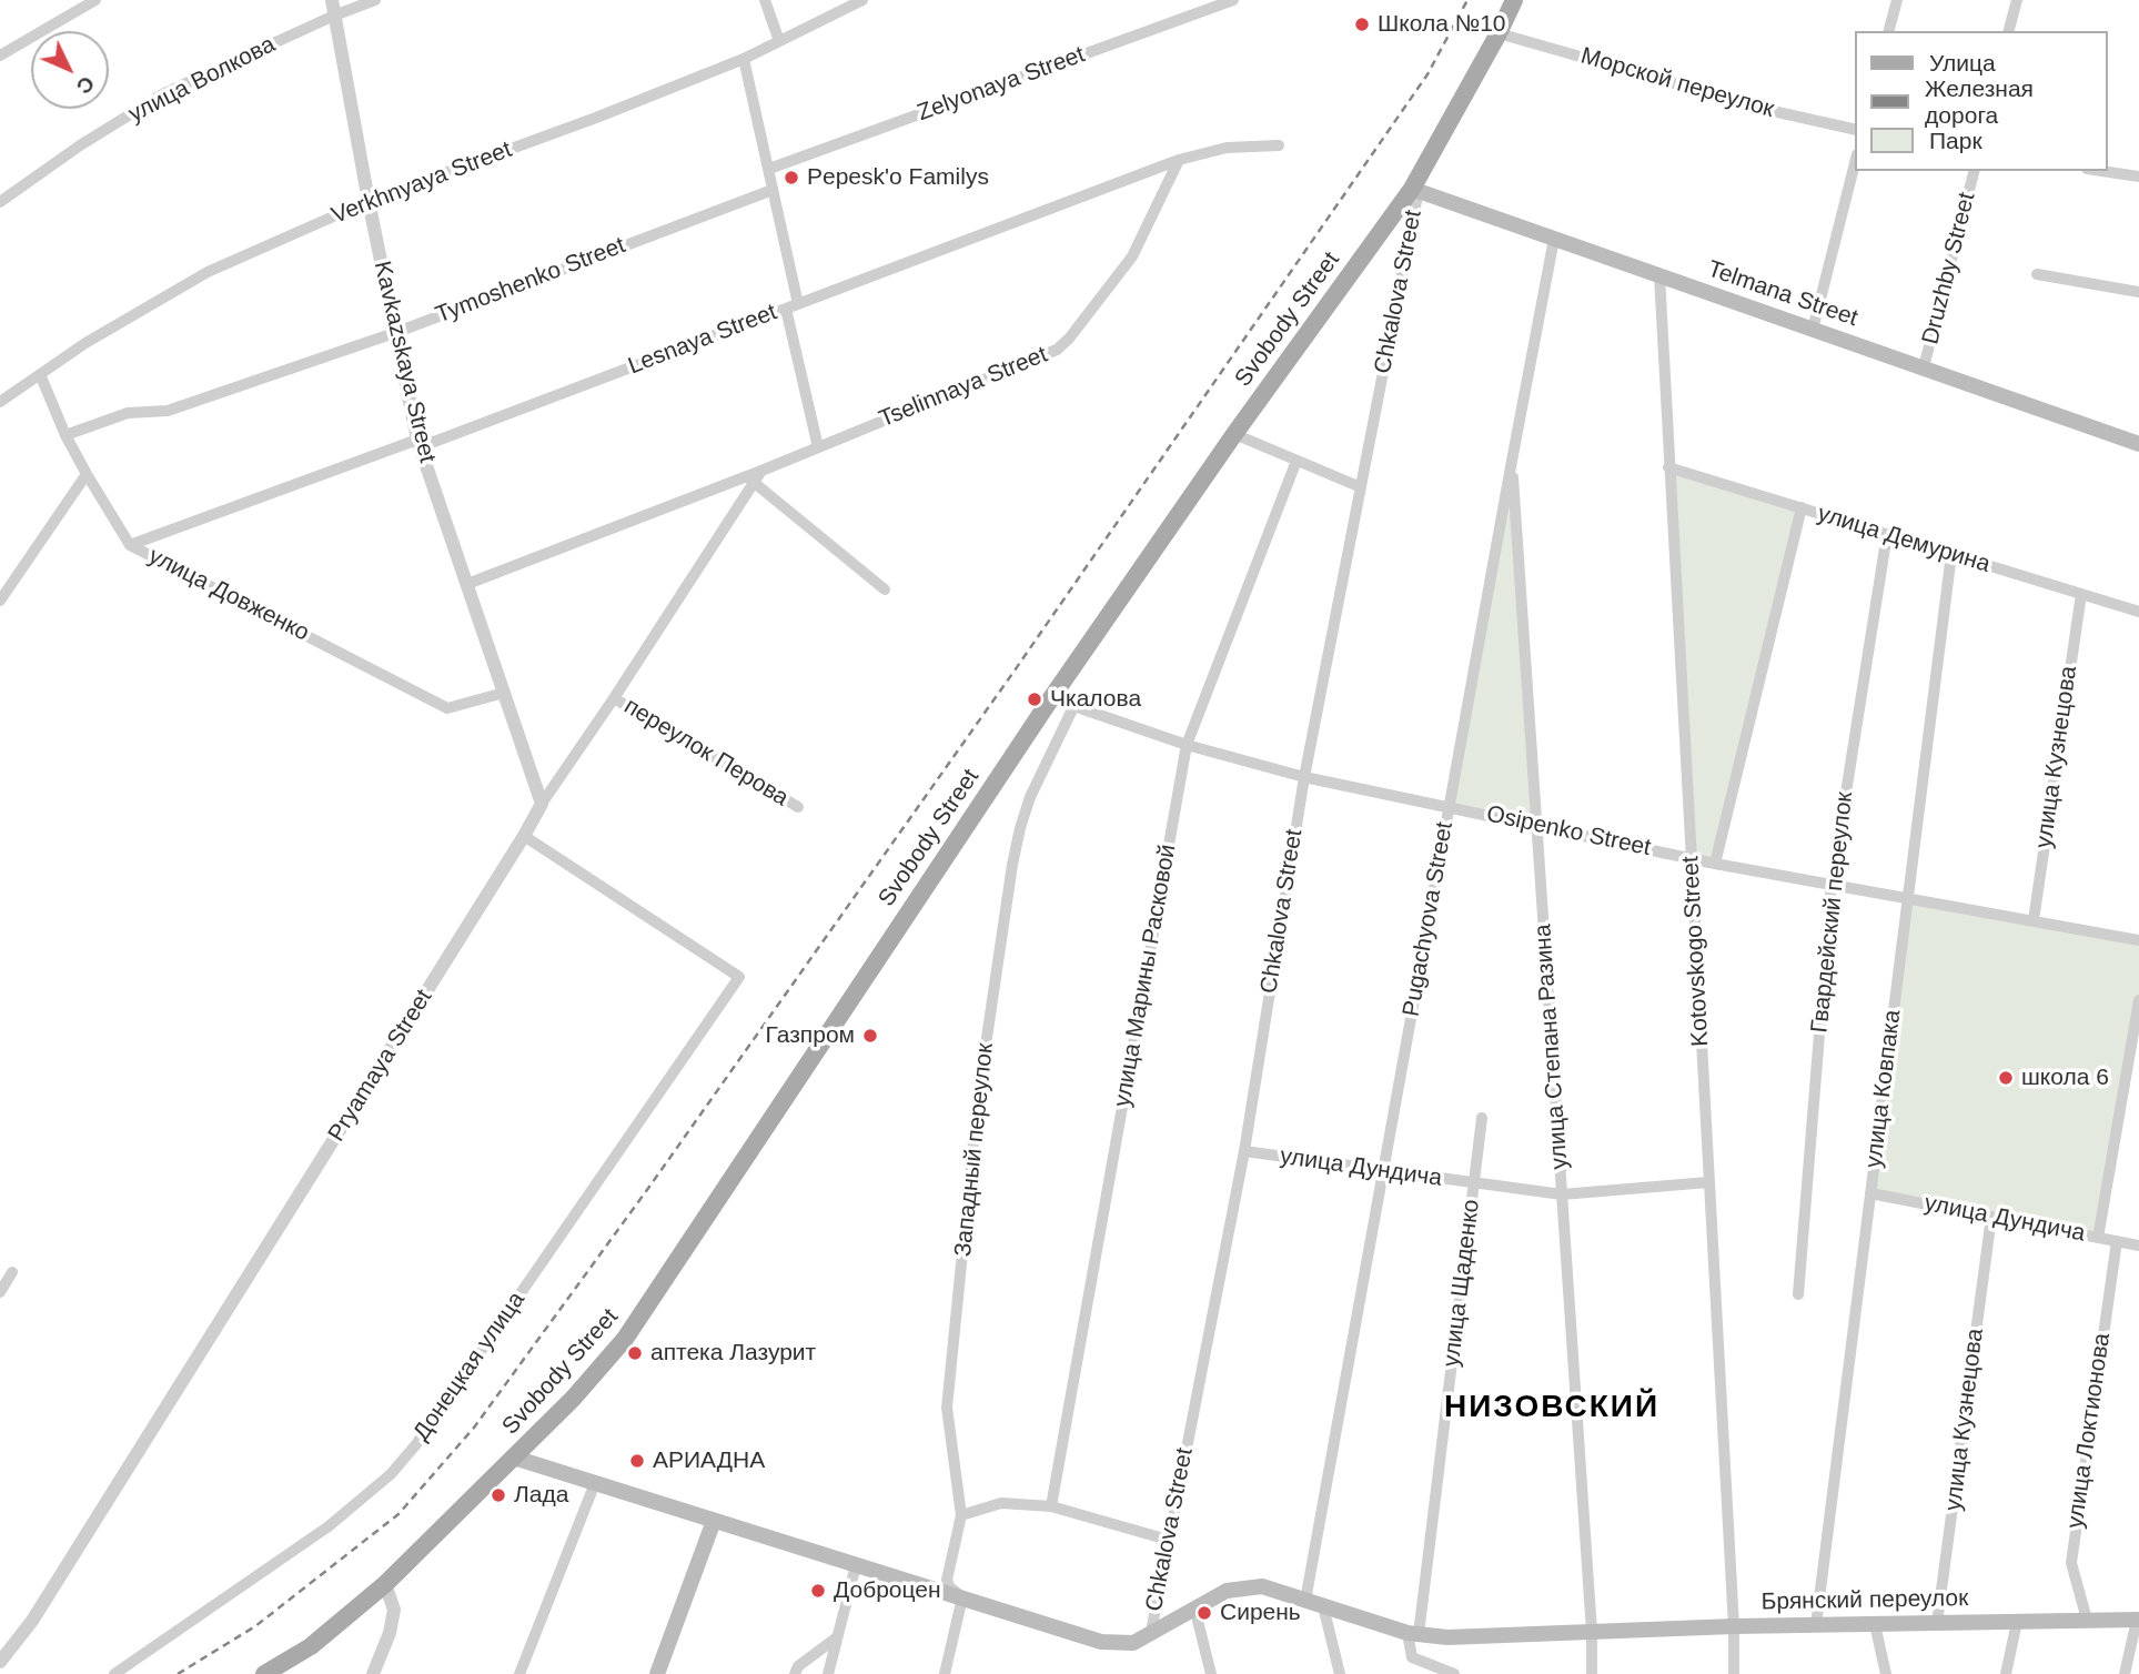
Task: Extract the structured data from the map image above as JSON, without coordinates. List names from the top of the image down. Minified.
{"streets":{"main road":["Telmana Street","Svobody Street","Брянский переулок"],"street":["улица Волкова","Морской переулок","Zelyonaya Street","Verkhnyaya Street","Druzhby Street","Tymoshenko Street","Chkalova Street","Lesnaya Street","Kavkazskaya Street","Tselinnaya Street","улица Демурина","улица Довженко","переулок Перова","улица Кузнецова","Osipenko Street","Гвардейский переулок","Pugachyova Street","Kotovskogo Street","улица Марины Расковой","улица Степана Разина","Pryamaya Street","улица Ковпака","Западный переулок","улица Дундича","улица Щаденко","Донецкая улица","улица Локтионова"]},"crossings":[["улица Волкова","Kavkazskaya Street"],["Морской переулок","Svobody Street"],["Verkhnyaya Street","Kavkazskaya Street"],["Verkhnyaya Street","улица Довженко"],["Druzhby Street","Telmana Street"],["Tymoshenko Street","Kavkazskaya Street"],["Tymoshenko Street","улица Довженко"],["Chkalova Street","Telmana Street"],["Chkalova Street","Svobody Street"],["Chkalova Street","Osipenko Street"],["Chkalova Street","улица Дундича"],["Chkalova Street","Брянский переулок"],["Telmana Street","Svobody Street"],["Telmana Street","Pugachyova Street"],["Telmana Street","Kotovskogo Street"],["Svobody Street","Osipenko Street"],["Svobody Street","Брянский переулок"],["Lesnaya Street","Kavkazskaya Street"],["Lesnaya Street","Tselinnaya Street"],["Lesnaya Street","улица Довженко"],["Kavkazskaya Street","улица Довженко"],["Kavkazskaya Street","Pryamaya Street"],["Tselinnaya Street","Pryamaya Street"],["улица Демурина","улица Кузнецова"],["улица Демурина","Гвардейский переулок"],["улица Демурина","Kotovskogo Street"],["улица Демурина","улица Ковпака"],["переулок Перова","Pryamaya Street"],["улица Кузнецова","Osipenko Street"],["улица Кузнецова","улица Дундича"],["улица Кузнецова","Брянский переулок"],["Osipenko Street","Гвардейский переулок"],["Osipenko Street","Pugachyova Street"],["Osipenko Street","Kotovskogo Street"],["Osipenko Street","улица Марины Расковой"],["Osipenko Street","улица Степана Разина"],["Osipenko Street","улица Ковпака"],["Osipenko Street","Западный переулок"],["Pugachyova Street","улица Степана Разина"],["Pugachyova Street","улица Дундича"],["Pugachyova Street","Брянский переулок"],["Kotovskogo Street","улица Дундича"],["Kotovskogo Street","Брянский переулок"],["улица Степана Разина","улица Дундича"],["улица Степана Разина","Брянский переулок"],["Pryamaya Street","Донецкая улица"],["улица Ковпака","улица Дундича"],["улица Ковпака","Брянский переулок"],["Западный переулок","Брянский переулок"],["улица Дундича","улица Щаденко"],["улица Дундича","улица Локтионова"],["улица Щаденко","Брянский переулок"],["улица Локтионова","Брянский переулок"]],"districts":["НИЗОВСКИЙ"],"places":["Школа №10","Pepesk'o Familys","Чкалова","Газпром","школа 6","аптека Лазурит","АРИАДНА","Лада","Доброцен","Сирень"],"legend":["Улица","Железная дорога","Парк"],"north":"bottom right"}
